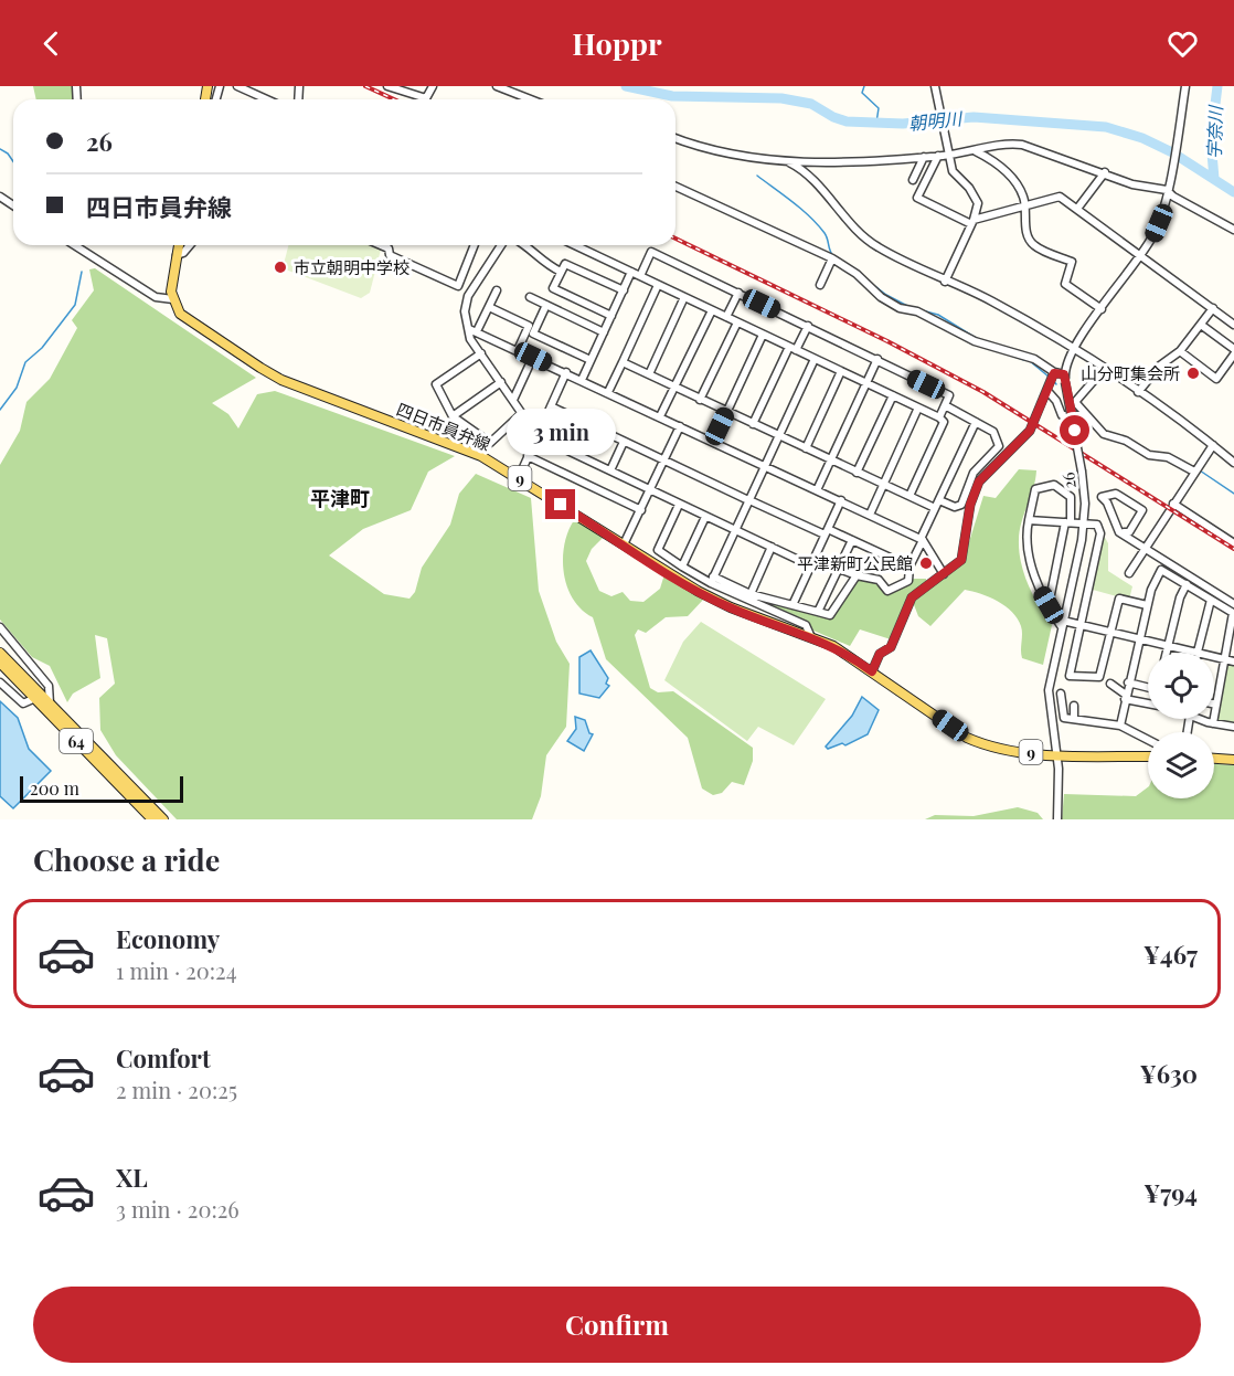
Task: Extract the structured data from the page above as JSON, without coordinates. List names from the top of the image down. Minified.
{"streets":{"main road":["四日市員弁線","9","64"],"street":["26"]},"crossings":[["四日市員弁線","26"]],"districts":["平津町"],"water":["朝明川","宇奈川"],"places":["市立朝明中学校","山分町集会所","平津新町公民館"],"scale_bar":"200 m","page":{"header":"Hoppr","banner":["26","四日市員弁線"],"bubble":"3 min","scale":"200 m","heading":"Choose a ride","list":[{"name":"Economy","note":"1 min · 20:24","value":"¥467"},{"name":"Comfort","note":"2 min · 20:25","value":"¥630"},{"name":"XL","note":"3 min · 20:26","value":"¥794"}],"buttons":"Confirm"}}
